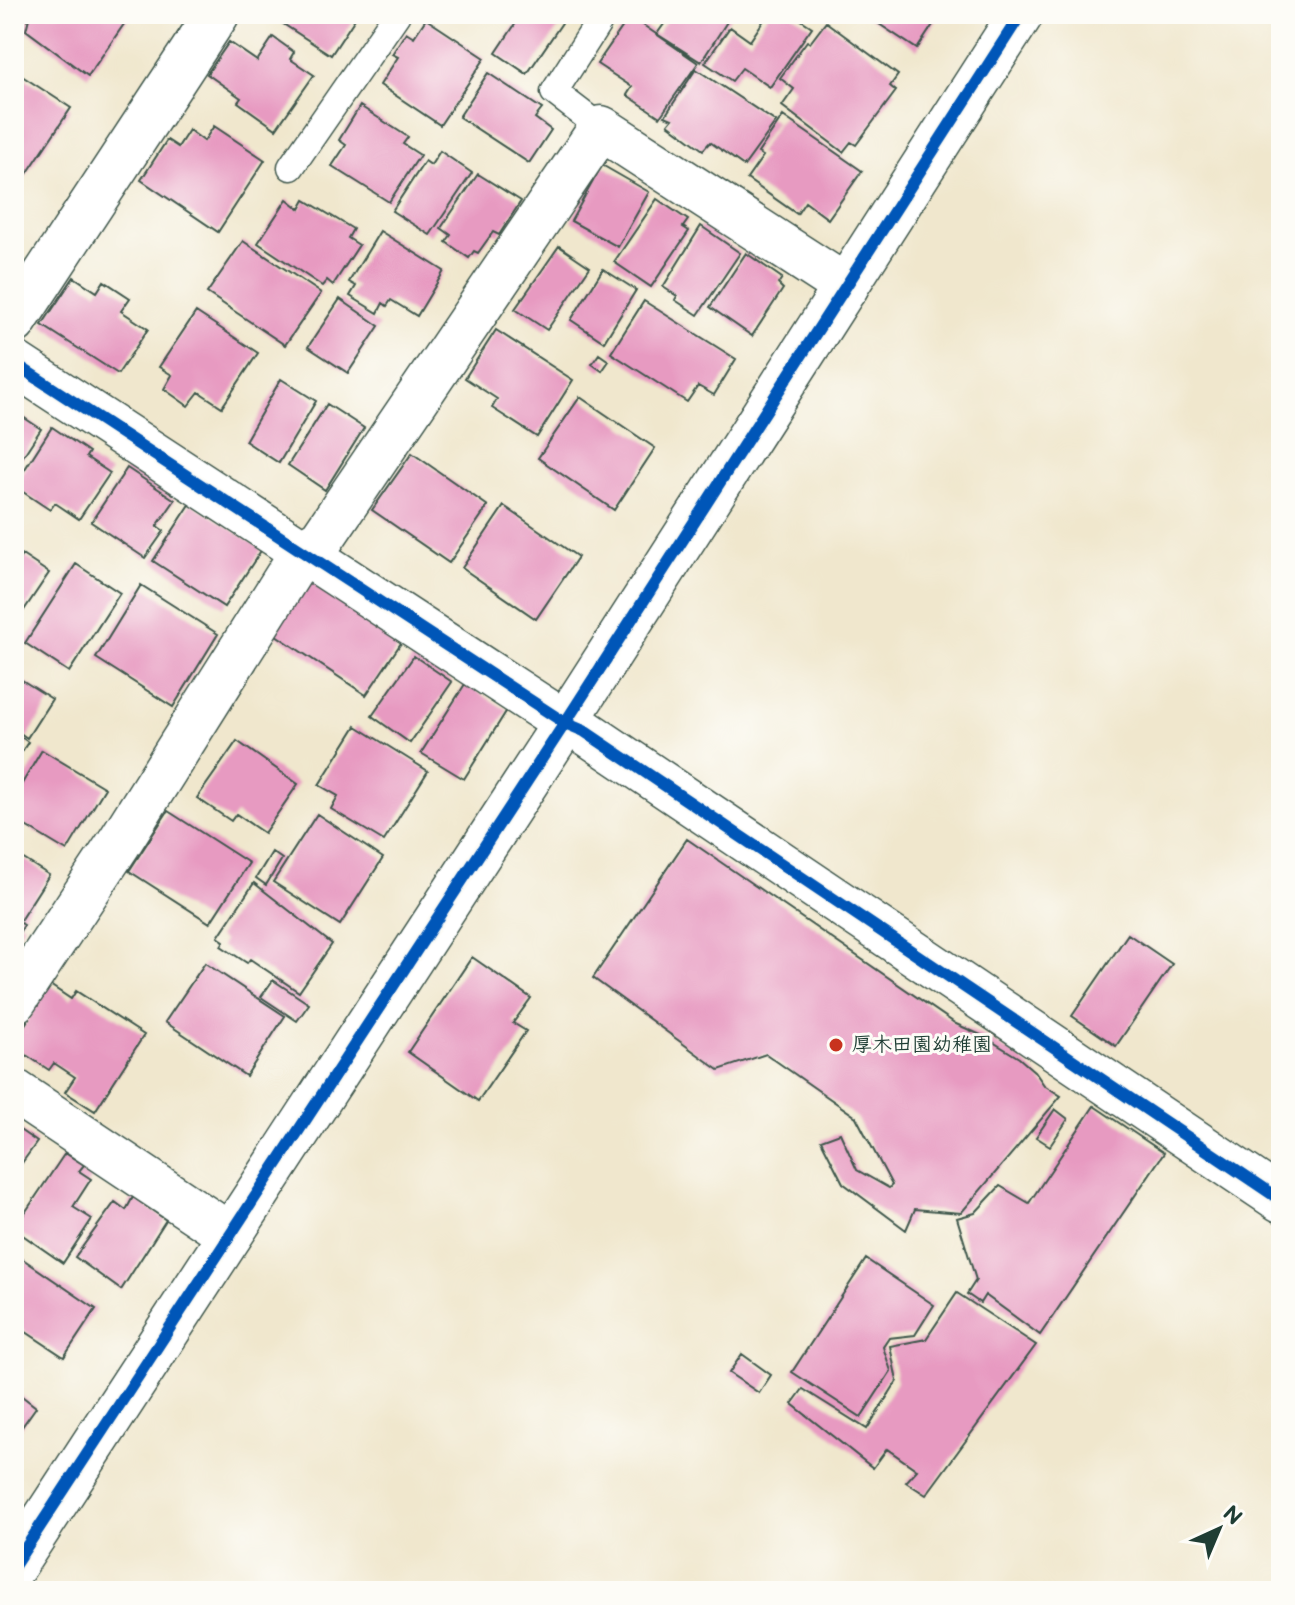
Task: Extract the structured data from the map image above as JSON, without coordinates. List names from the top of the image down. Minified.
{"places":["厚木田園幼稚園"],"north":"top right"}
